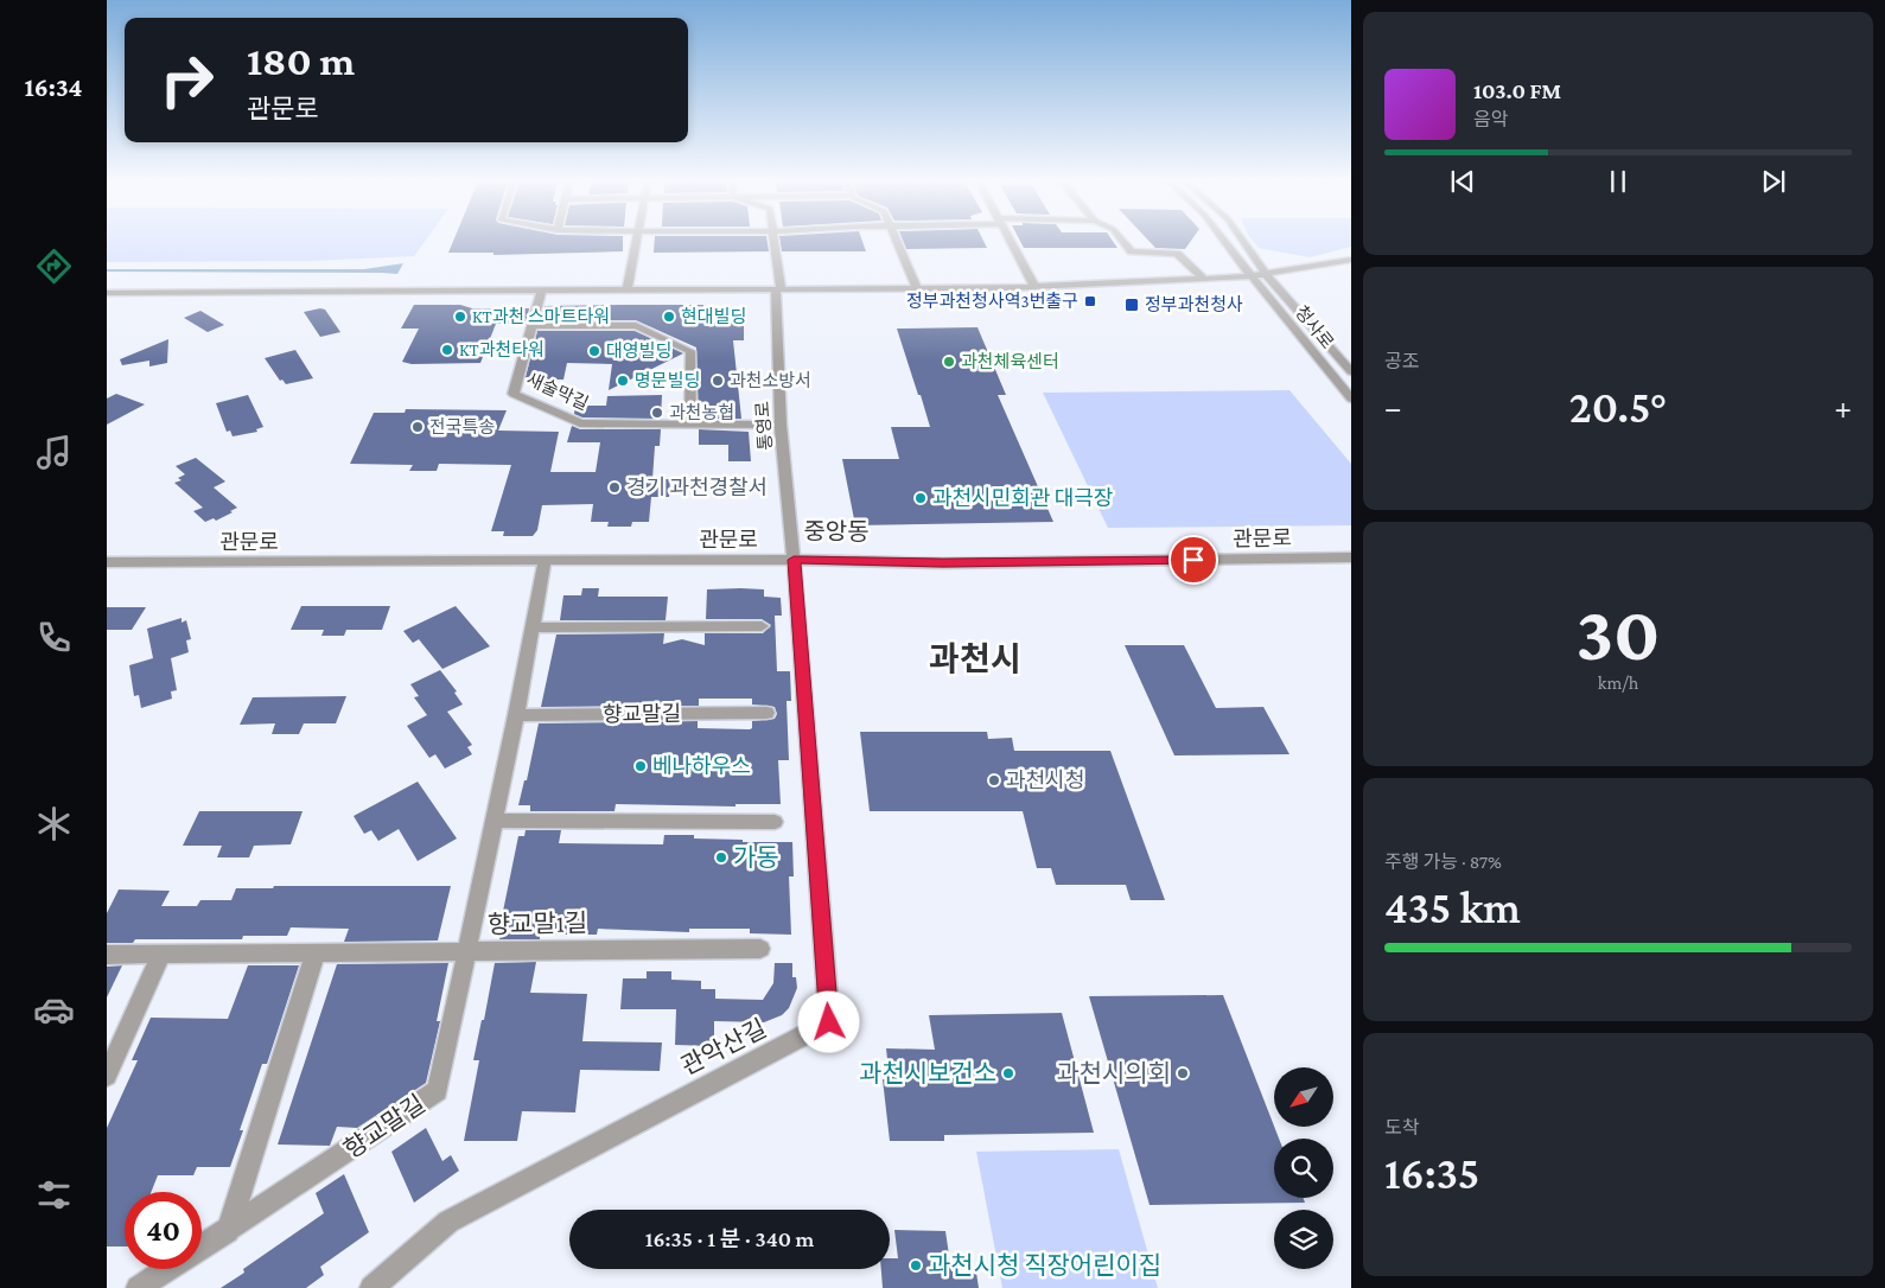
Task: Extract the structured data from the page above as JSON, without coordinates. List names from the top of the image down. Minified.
{"streets":{"street":["청사로","새술막길","통영로","관문로","향교말길","향교말1길","관악산길"]},"crossings":[["새술막길","통영로"],["통영로","관문로"],["통영로","관악산길"],["관문로","향교말길"],["관문로","관악산길"],["향교말길","향교말1길"]],"districts":["중앙동","과천시"],"places":{"transit":["정부과천청사역3번출구","정부과천청사"],"other":["KT과천 스마트타워","현대빌딩","KT과천타워","대영빌딩","과천체육센터","명문빌딩","과천소방서","과천농협","전국특송","경기 과천경찰서","과천시민회관 대극장","베나하우스","과천시청","가동","과천시보건소","과천시의회","과천시청 직장어린이집"]},"north":"bottom left","page":{"tabs":"16:34","turn":["180 m","관문로"],"song":["103.0 FM","음악"],"tile":["공조",["30","km/h"],["주행 가능 · 87%","435 km"],["도착","16:35"]],"heat":["−","20.5°","+"],"limit":"40","trip":"16:35 · 1 분 · 340 m"}}
